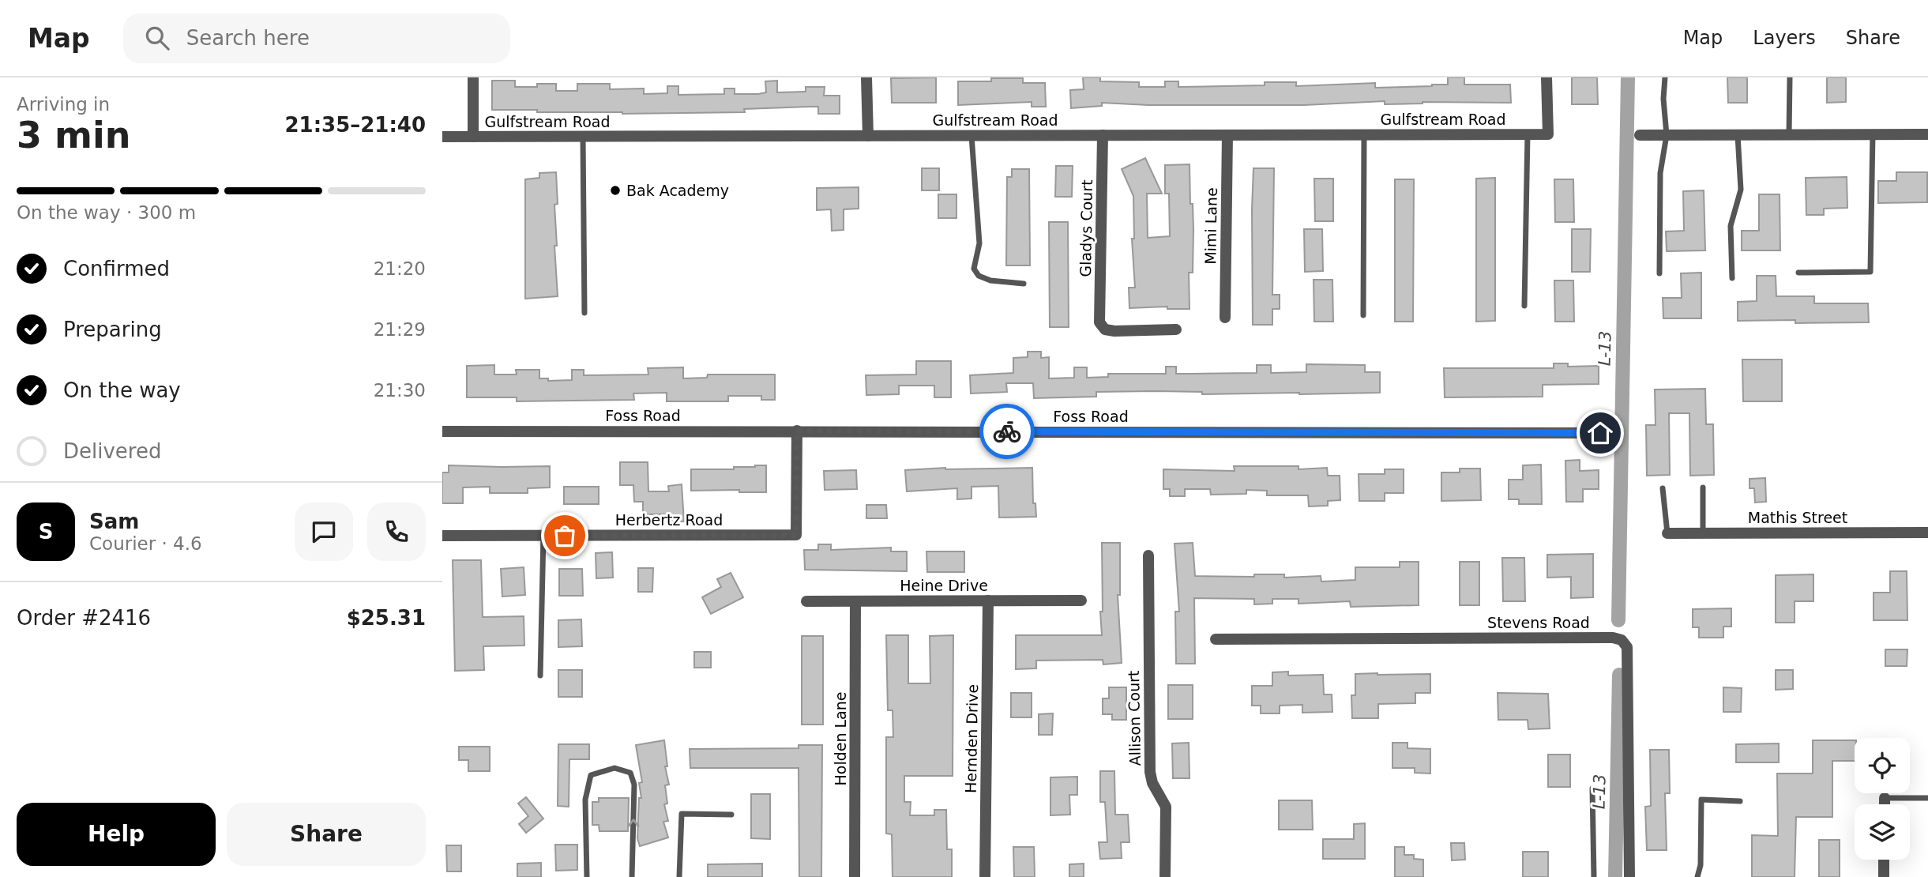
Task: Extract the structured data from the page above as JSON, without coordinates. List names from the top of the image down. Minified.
{"streets":{"street":["Gulfstream Road","Mimi Lane","Gladys Court","Foss Road","Mathis Street","Herbertz Road","Heine Drive","Stevens Road","Allison Court","Holden Lane","Hernden Drive"]},"crossings":[["Gulfstream Road","Mimi Lane"],["Gulfstream Road","Gladys Court"],["Foss Road","Herbertz Road"],["Heine Drive","Holden Lane"],["Heine Drive","Hernden Drive"]],"water":["L-13"],"places":["Bak Academy"],"page":{"header":"Map","search":"Search here","nav":["Map","Layers","Share"],"heading":["3 min","Arriving in","21:35–21:40"],"panel":["Sam","Courier · 4.6","Order #2416","$25.31"],"bar":"On the way · 300 m","list":[["Confirmed","21:20"],["Preparing","21:29"],["On the way","21:30"],"Delivered"],"round":"S","buttons":["Help","Share"]}}
